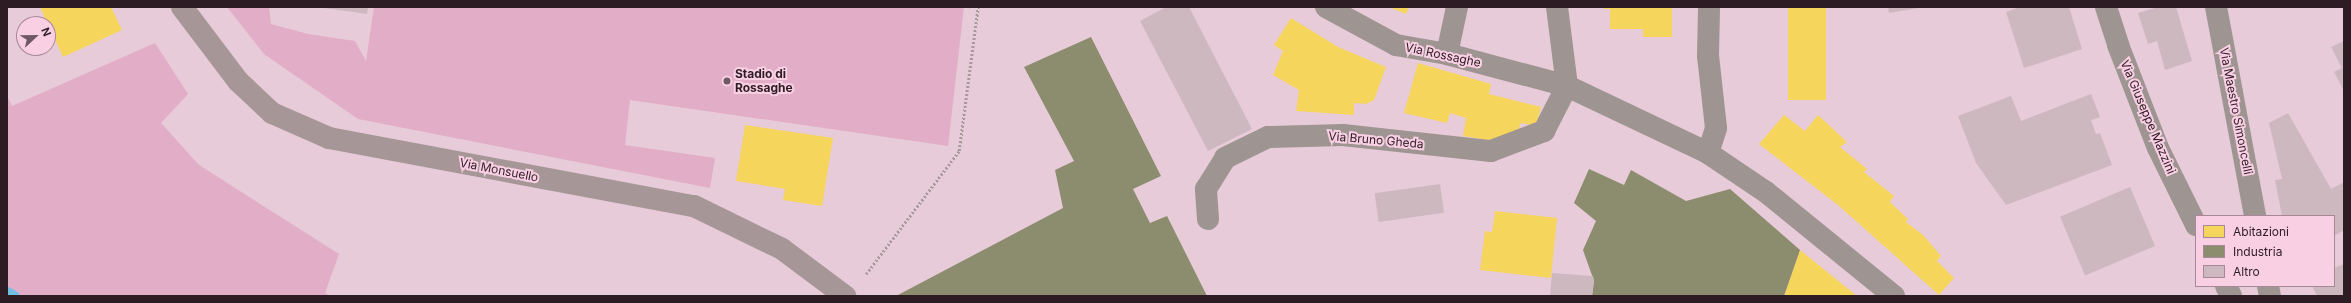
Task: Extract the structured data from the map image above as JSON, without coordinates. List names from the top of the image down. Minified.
{"streets":{"main road":["Via Monsuello"],"street":["Via Rossaghe","Via Maestro Simoncelli","Via Giuseppe Mazzini","Via Bruno Gheda"]},"crossings":[["Via Rossaghe","Via Bruno Gheda"]],"places":["Stadio di Rossaghe"],"legend":["Abitazioni","Industria","Altro"],"north":"right"}
